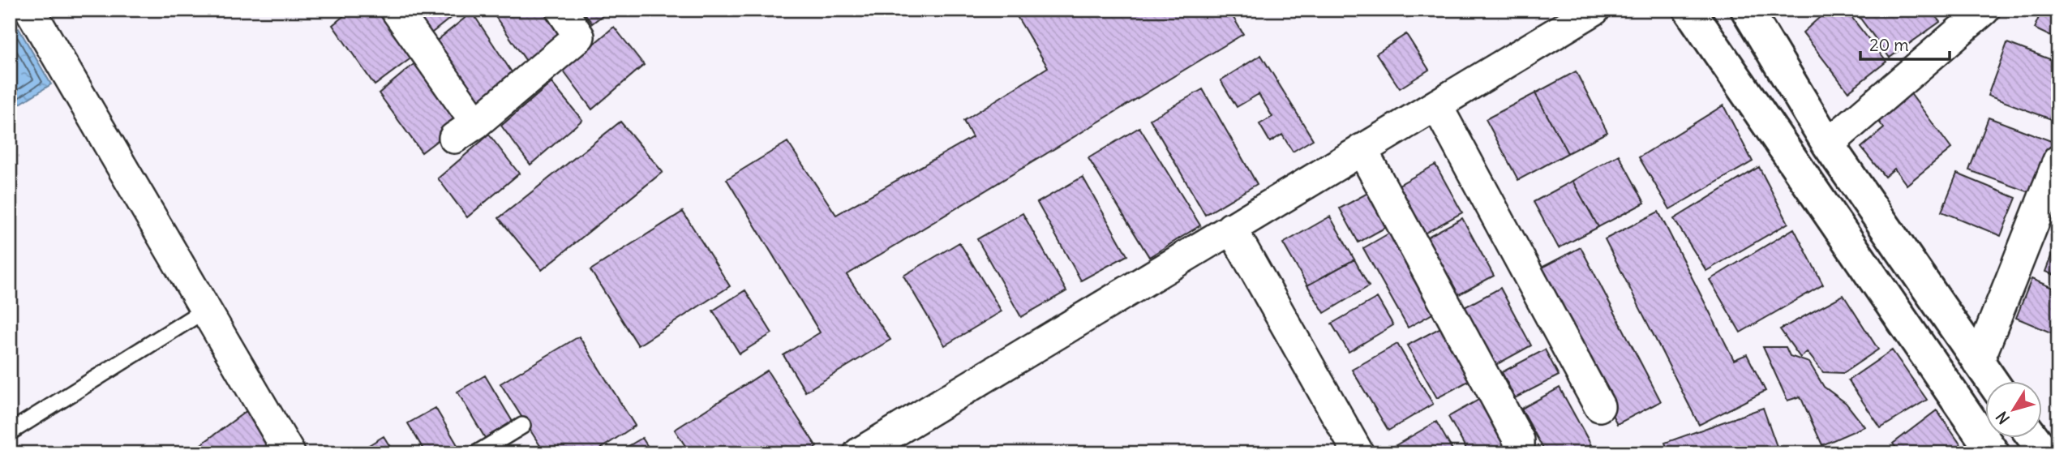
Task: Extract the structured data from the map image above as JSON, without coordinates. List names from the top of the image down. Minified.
{"scale_bar":"20 m","north":"bottom left"}
